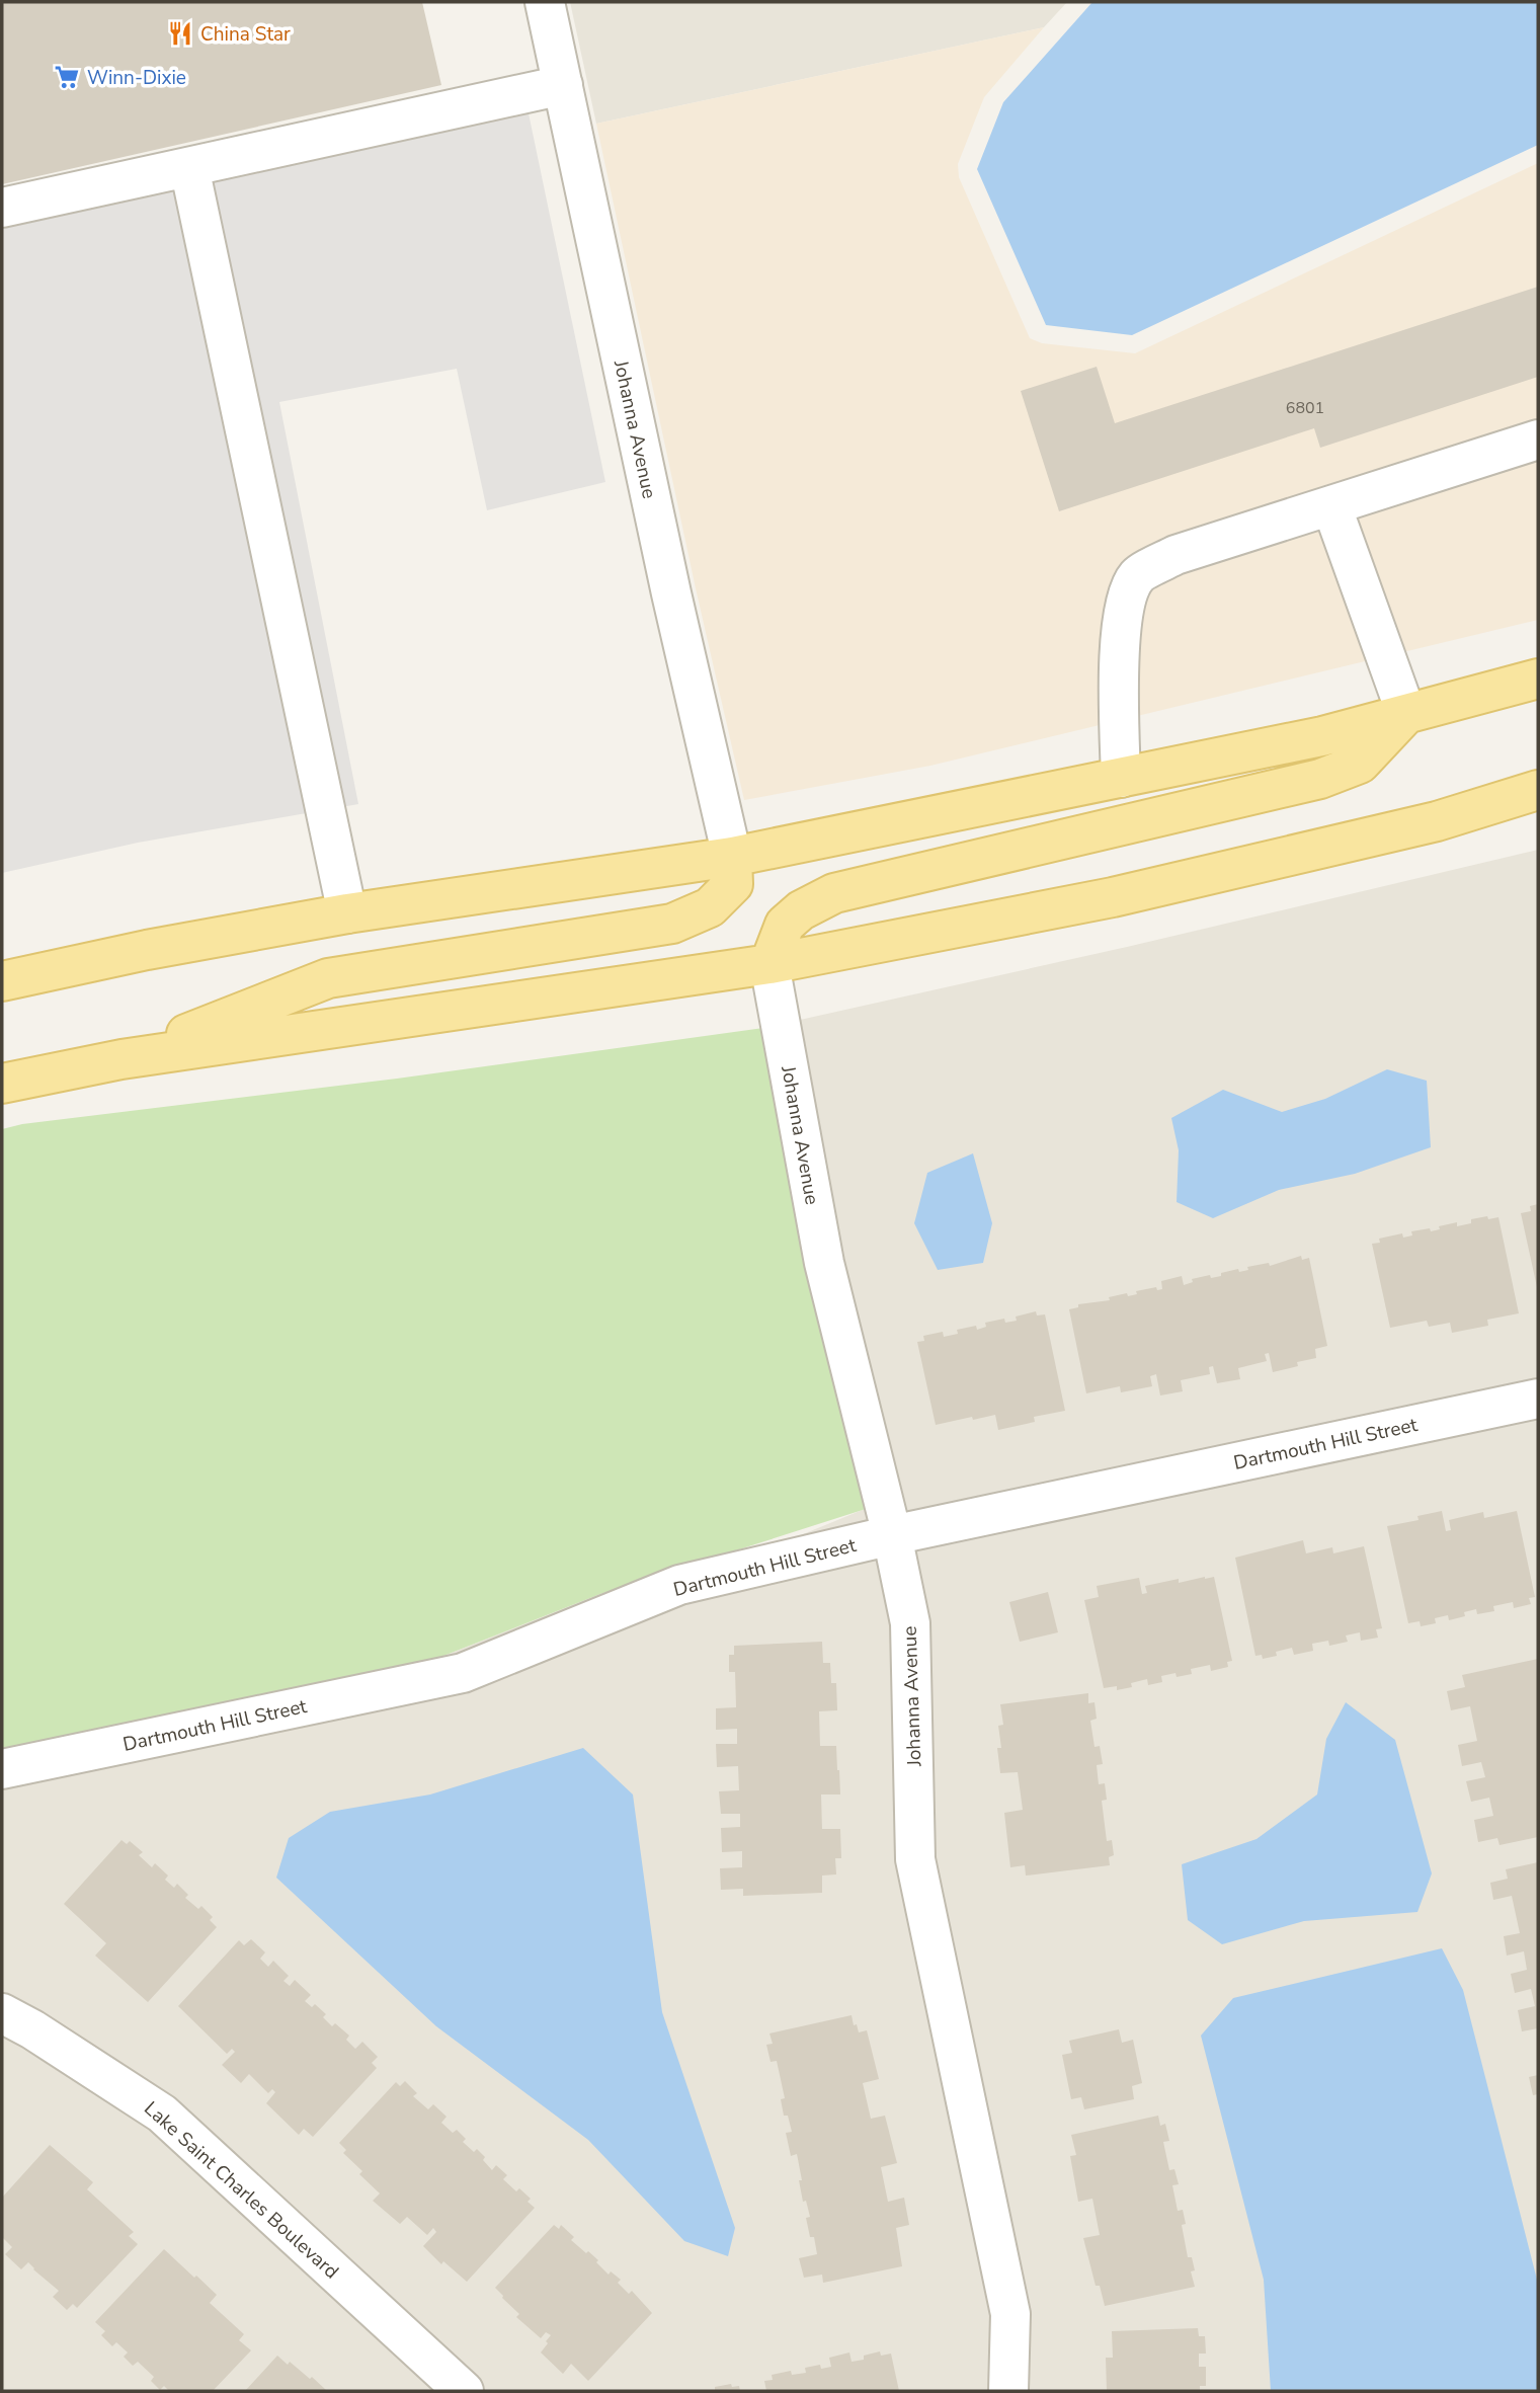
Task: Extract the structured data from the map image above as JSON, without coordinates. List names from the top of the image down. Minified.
{"streets":{"street":["Johanna Avenue","Dartmouth Hill Street","Lake Saint Charles Boulevard"]},"crossings":[["Johanna Avenue","Dartmouth Hill Street"]],"places":{"restaurant":["China Star"],"supermarket":["Winn-Dixie"]},"house_numbers":["6801"]}
